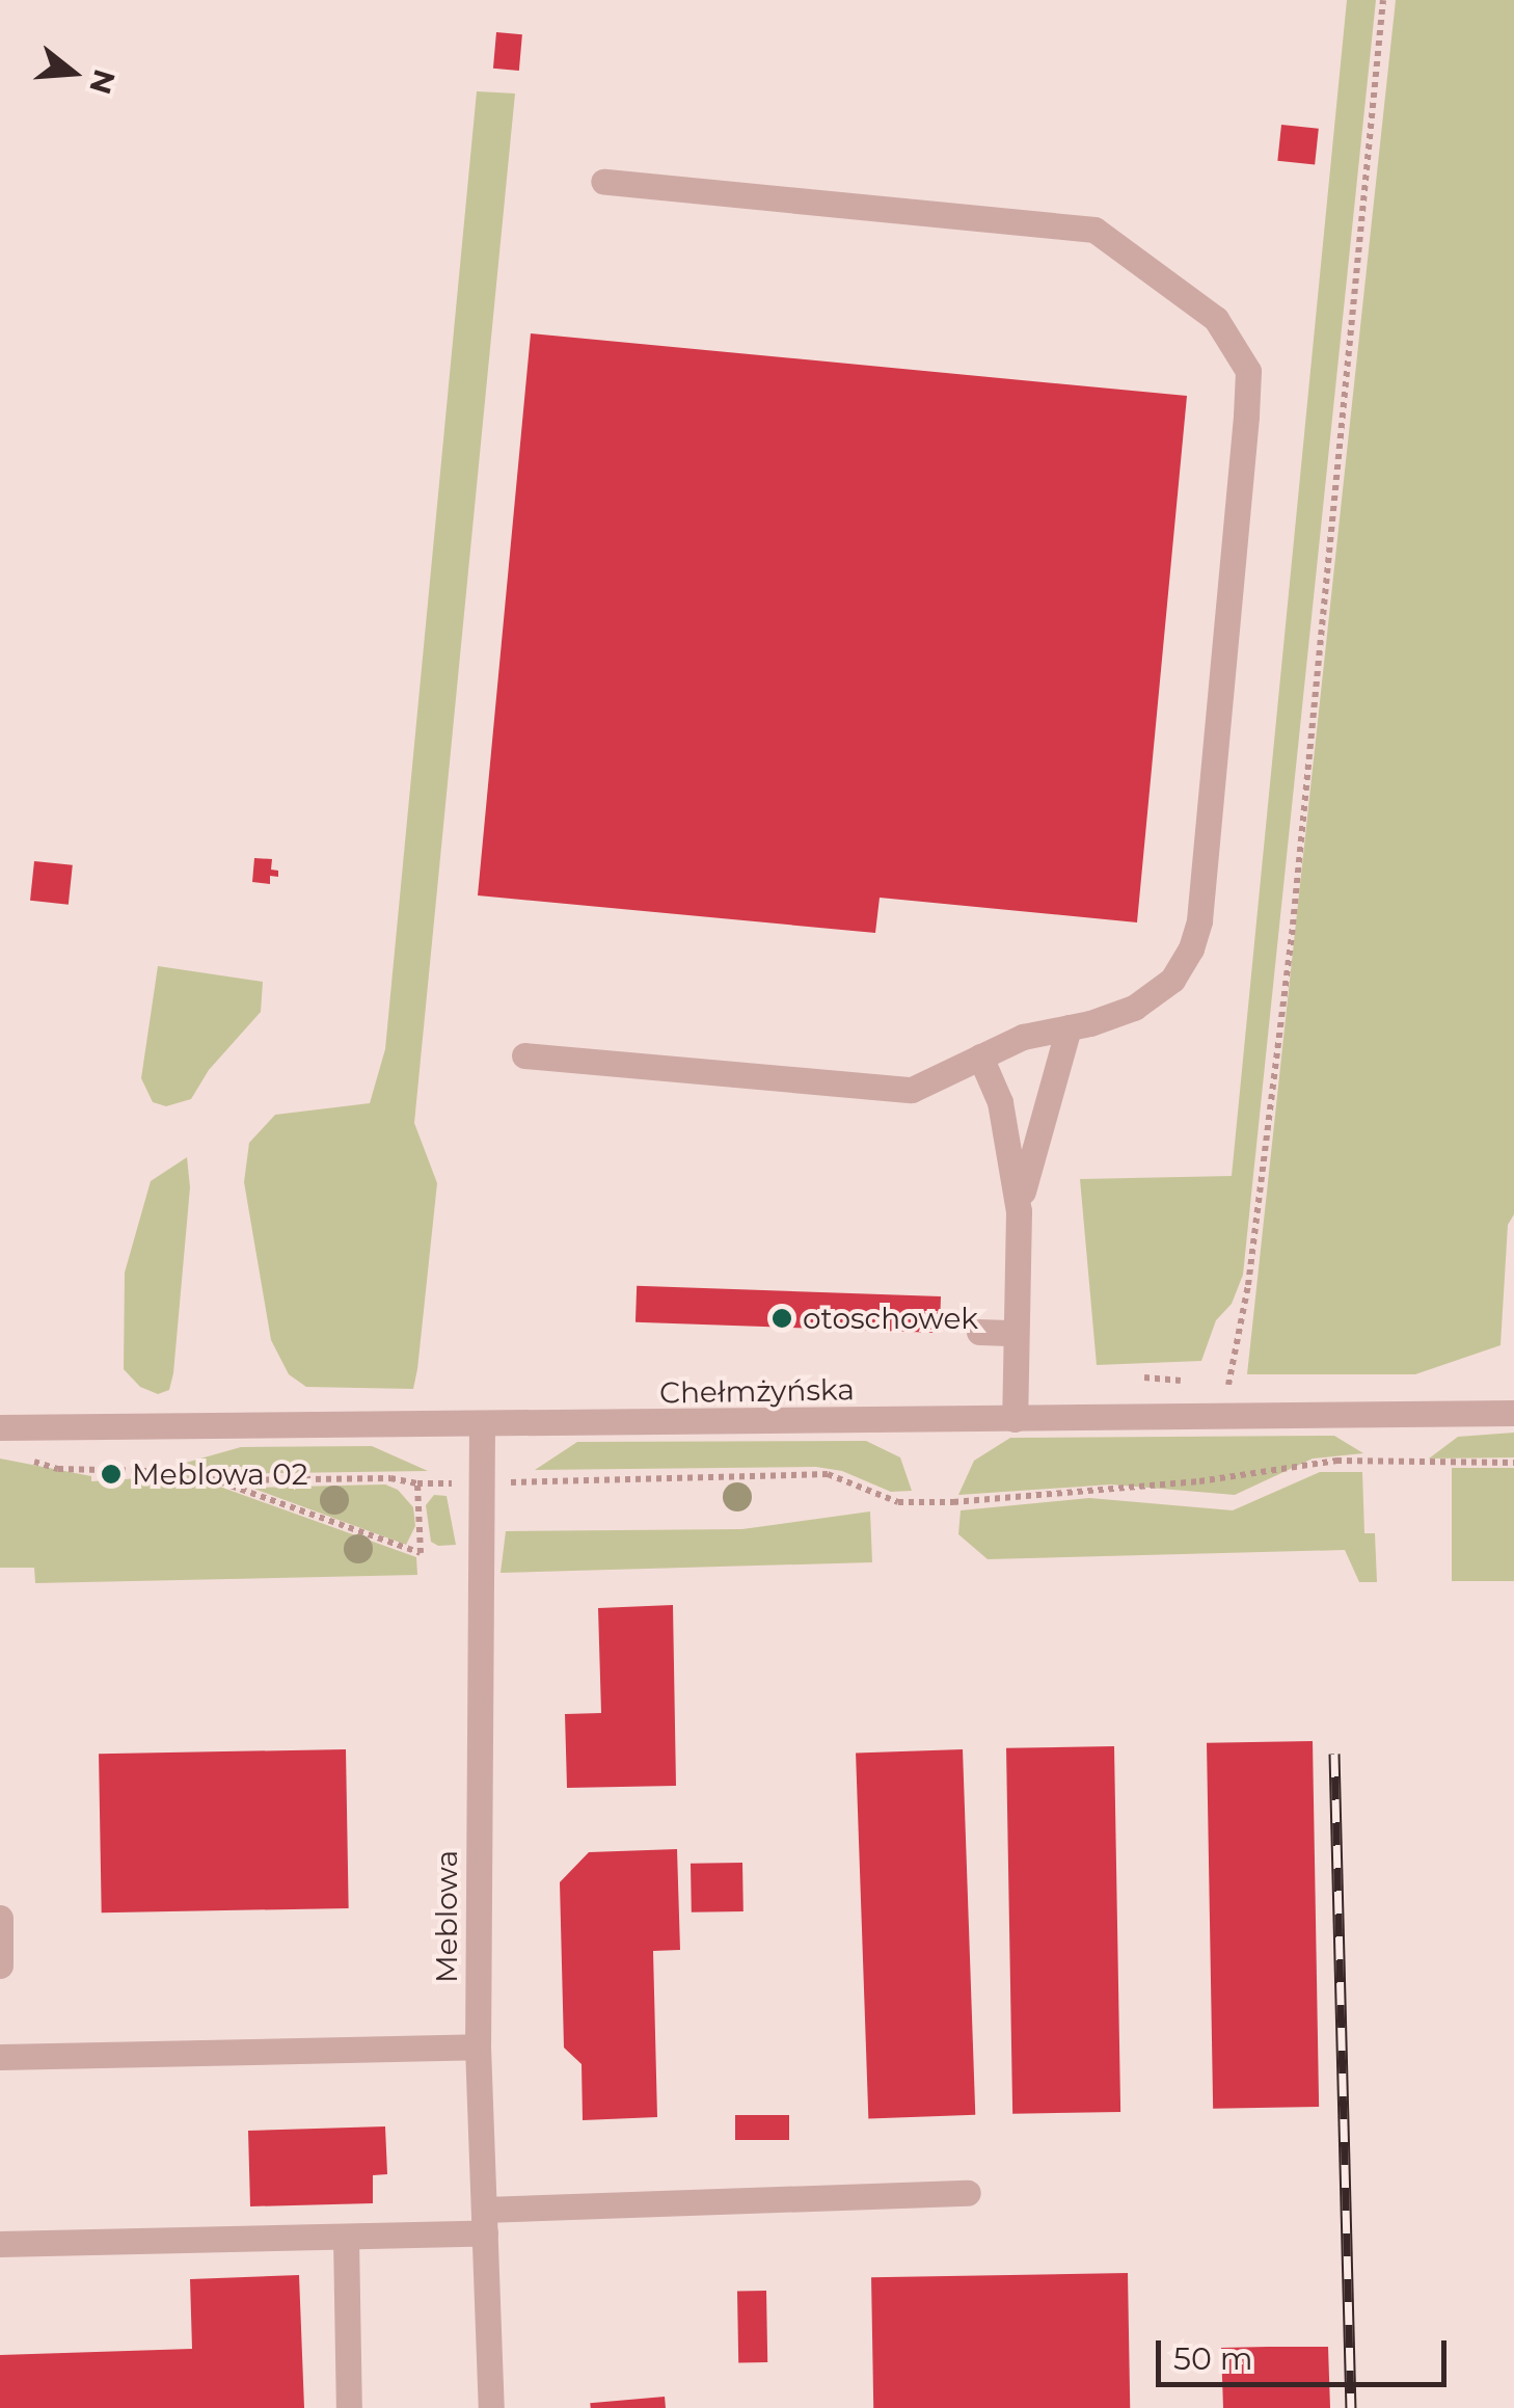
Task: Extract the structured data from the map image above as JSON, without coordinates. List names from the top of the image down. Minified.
{"streets":{"street":["Chełmżyńska","Meblowa"]},"crossings":[["Chełmżyńska","Meblowa"]],"places":["otoschowek","Meblowa 02"],"scale_bar":"50 m","north":"right"}
